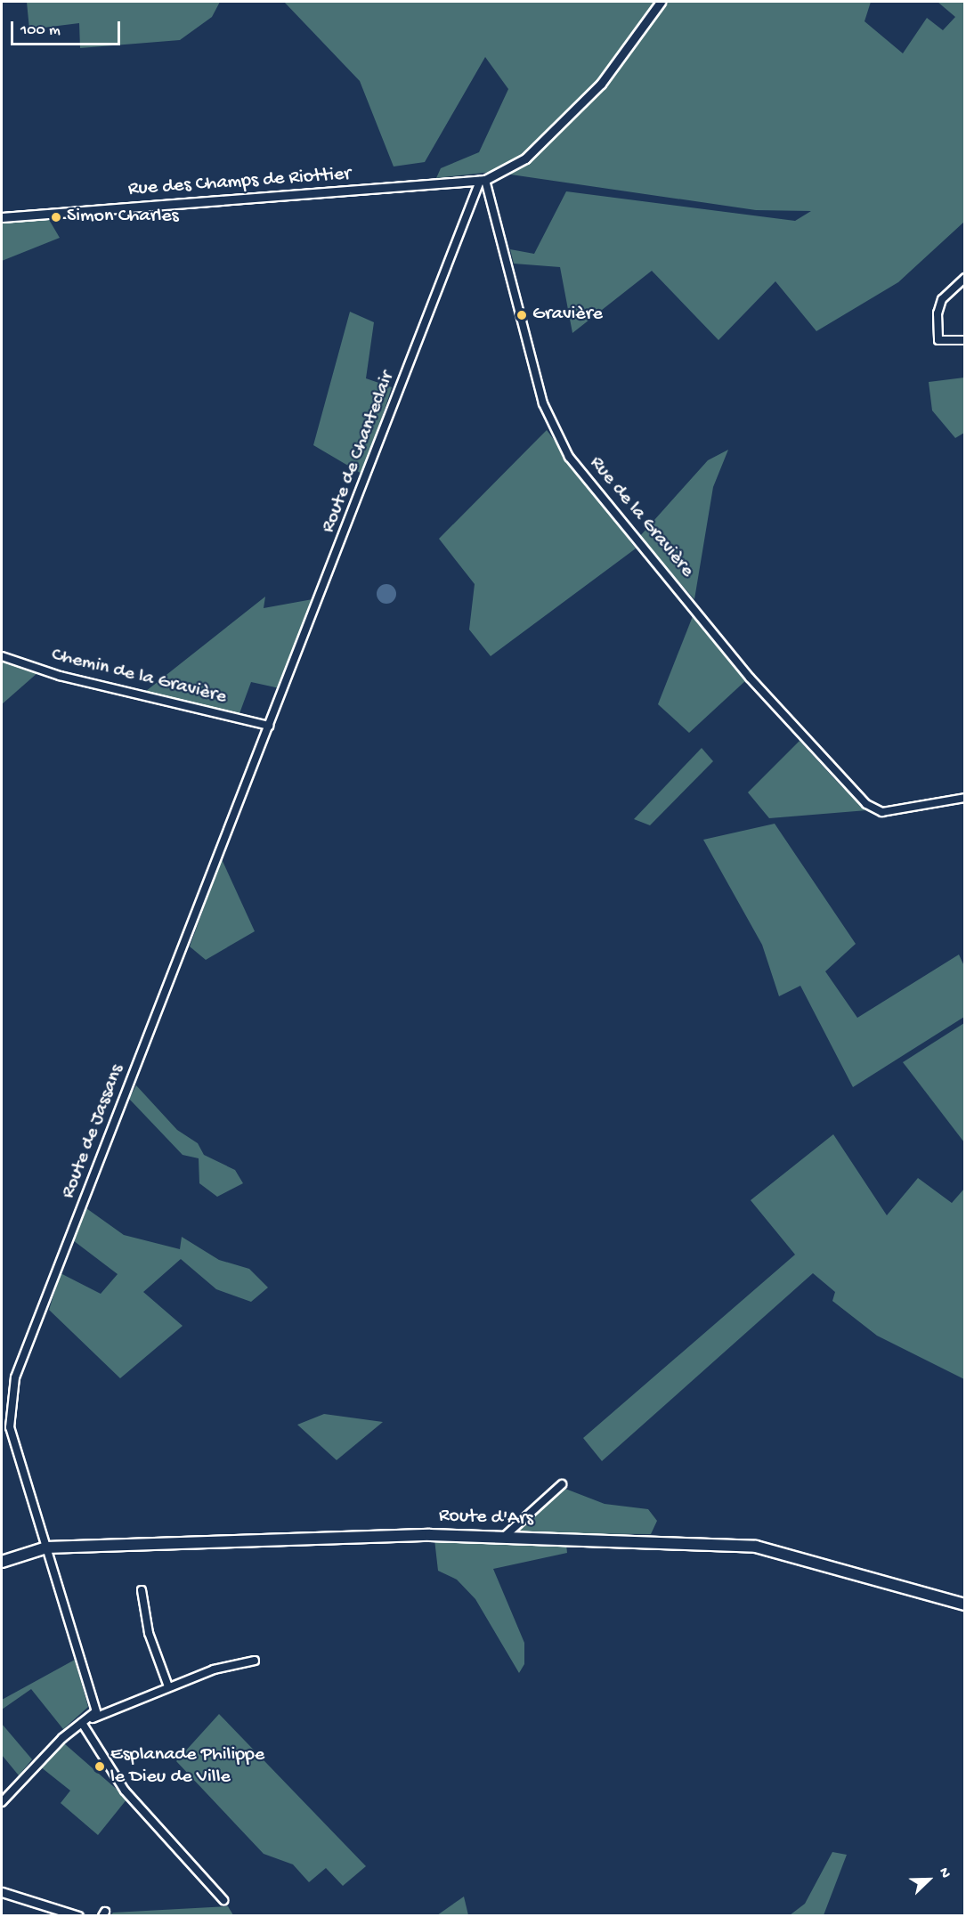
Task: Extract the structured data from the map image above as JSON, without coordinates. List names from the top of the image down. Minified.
{"streets":{"main road":["Route d'Ars"],"street":["Rue des Champs de Riottier","Route de Chanteclair","Rue de la Gravière","Chemin de la Gravière","Route de Jassans"]},"crossings":[["Rue des Champs de Riottier","Route de Chanteclair"],["Rue des Champs de Riottier","Rue de la Gravière"],["Route de Chanteclair","Rue de la Gravière"],["Route de Chanteclair","Chemin de la Gravière"],["Route de Chanteclair","Route de Jassans"],["Route de Jassans","Route d'Ars"]],"places":["Simon Charles","Gravière","Esplanade Philippe le Dieu de Ville"],"scale_bar":"100 m","north":"top right"}
